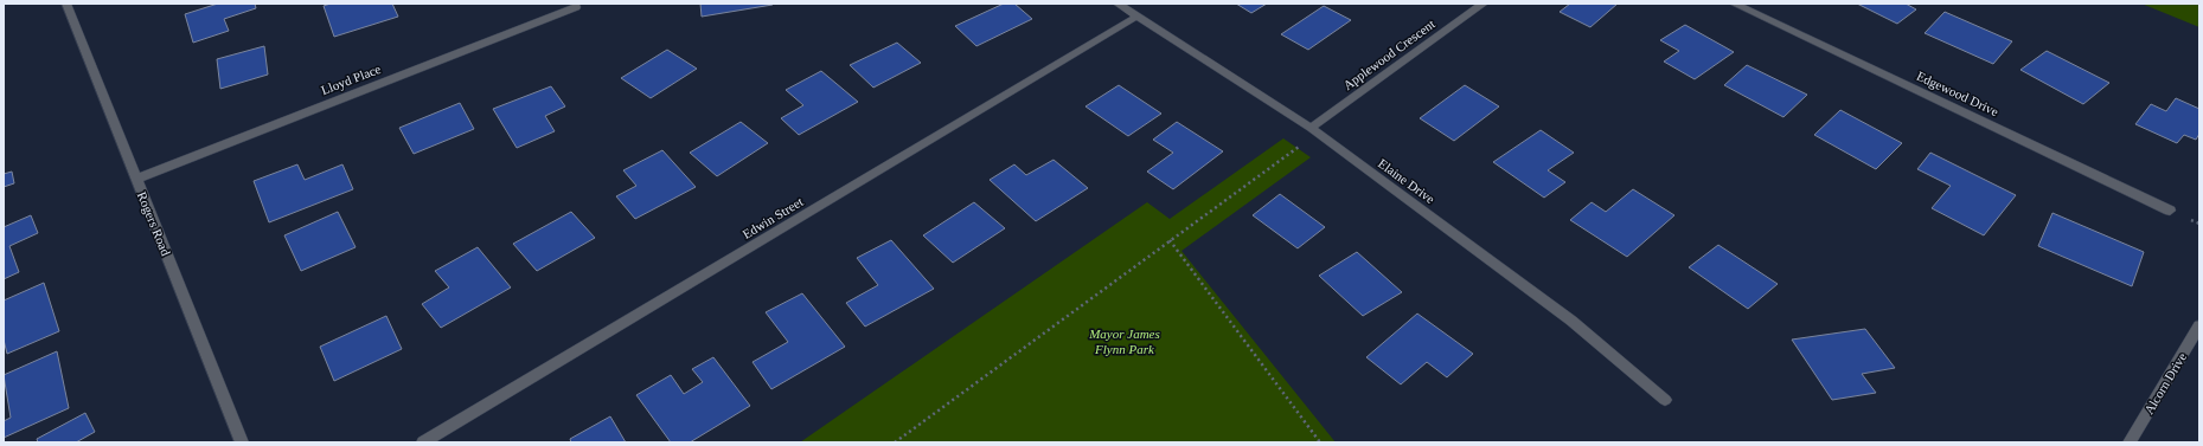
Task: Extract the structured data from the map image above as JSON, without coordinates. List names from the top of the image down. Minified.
{"streets":{"street":["Applewood Crescent","Lloyd Place","Edgewood Drive","Elaine Drive","Edwin Street","Rogers Road","Alcorn Drive"]},"crossings":[["Applewood Crescent","Elaine Drive"],["Lloyd Place","Rogers Road"],["Elaine Drive","Edwin Street"]],"parks":["Mayor James Flynn Park"]}
